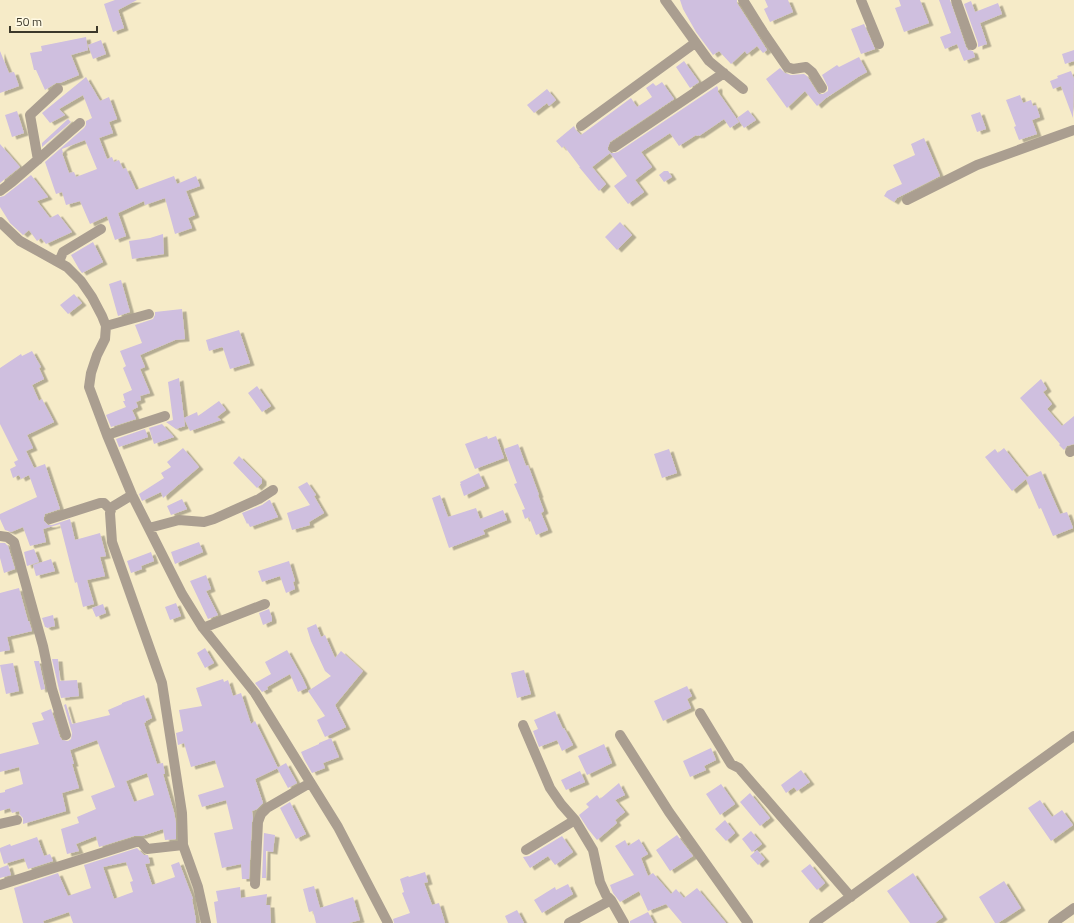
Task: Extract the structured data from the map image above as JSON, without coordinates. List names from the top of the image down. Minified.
{"scale_bar":"50 m"}
